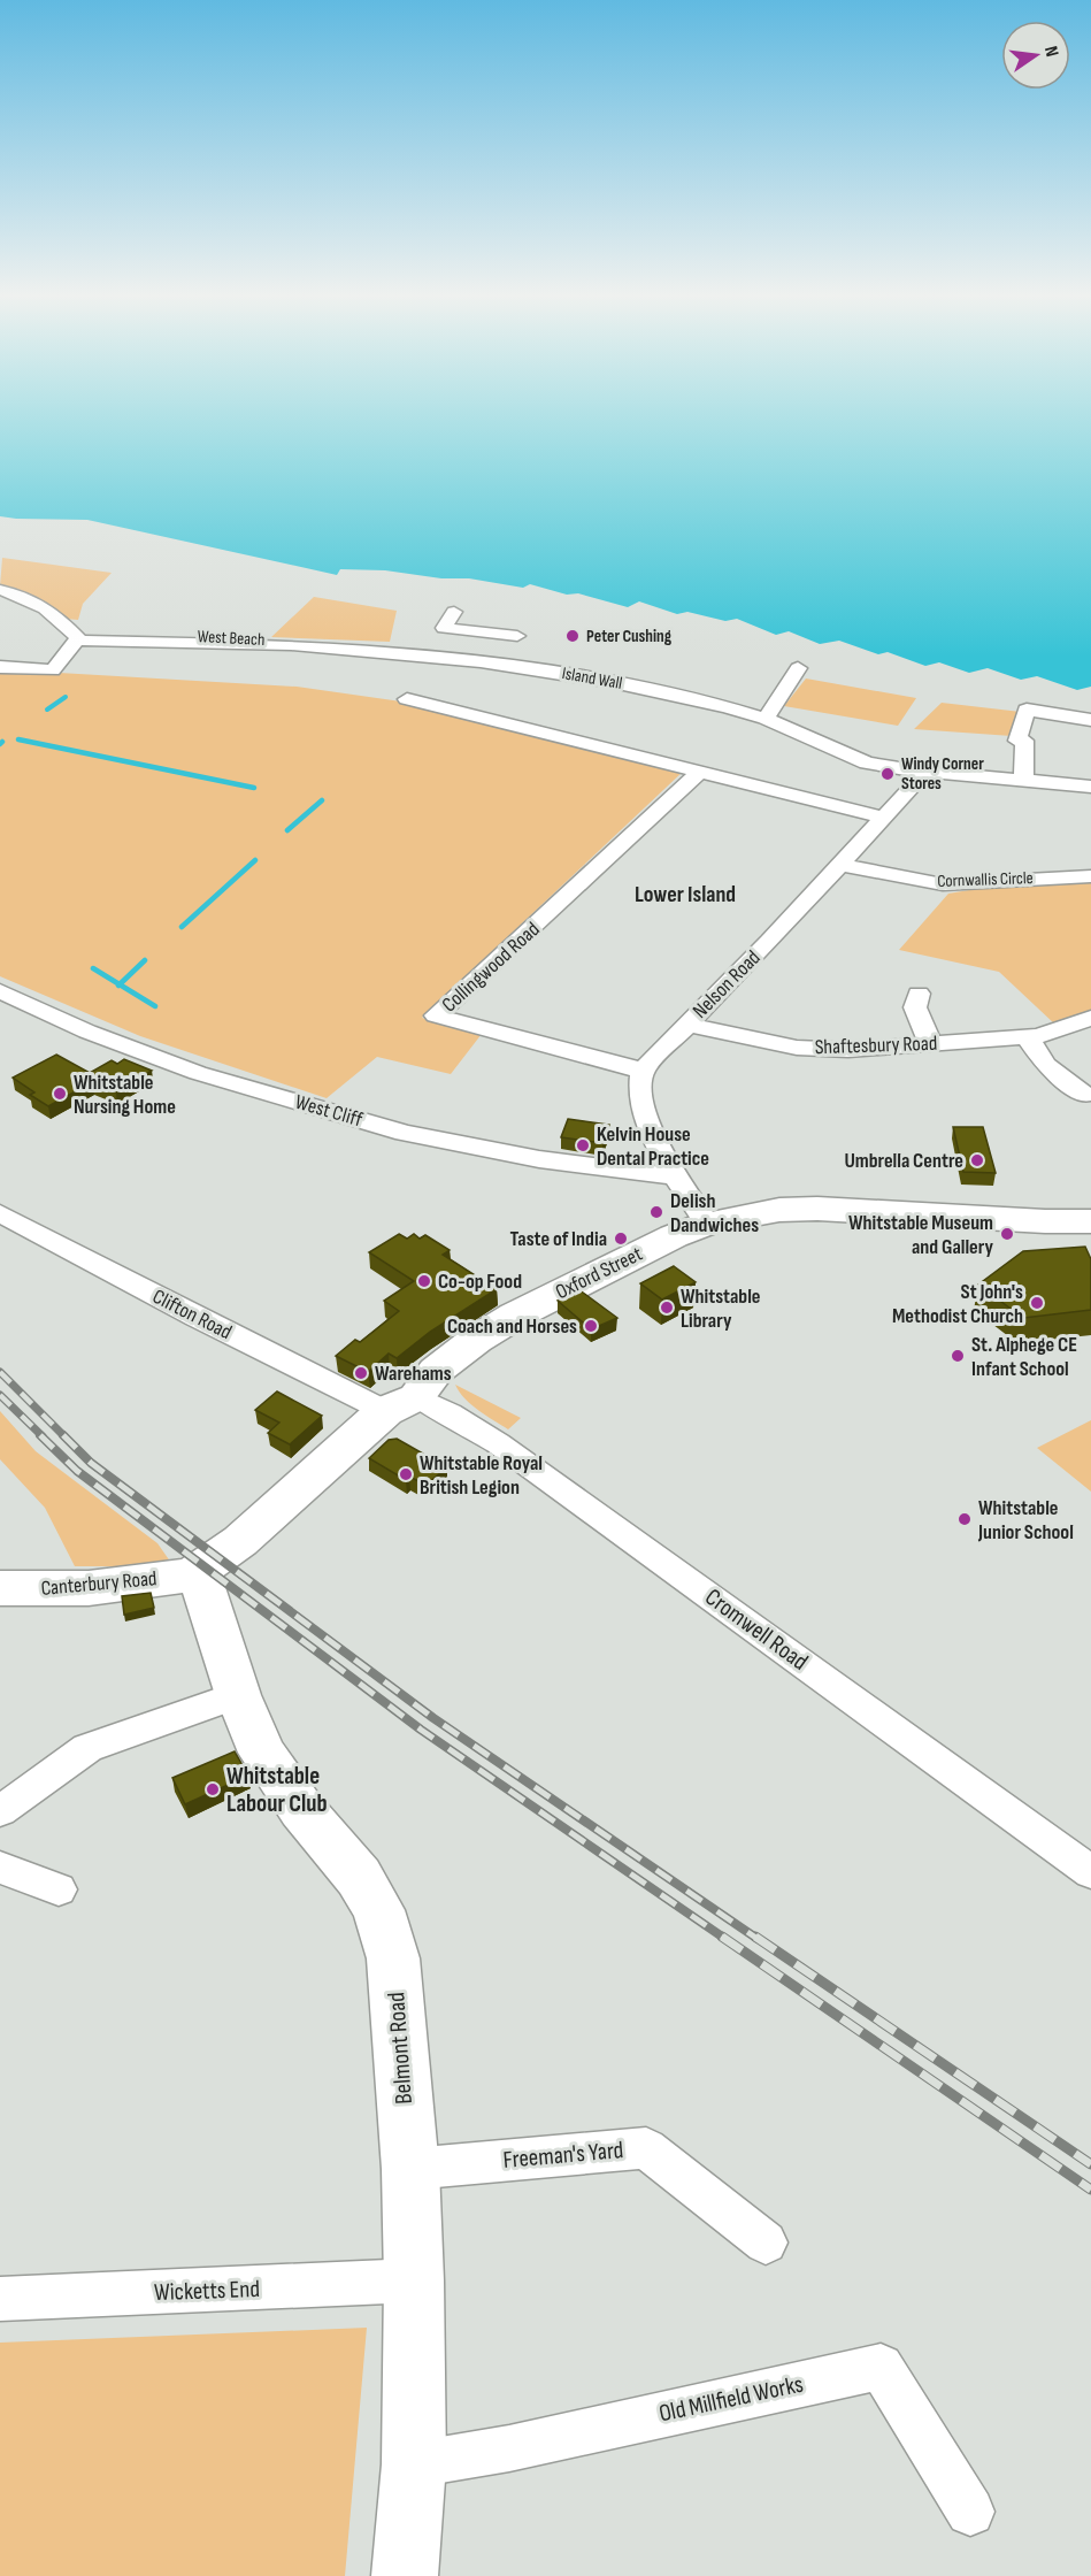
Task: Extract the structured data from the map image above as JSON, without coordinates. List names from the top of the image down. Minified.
{"streets":{"main road":["Oxford Street","Canterbury Road","Belmont Road"],"street":["West Beach","Island Wall","Cornwallis Circle","Collingwood Road","Nelson Road","Shaftesbury Road","West Cliff","Clifton Road","Cromwell Road","Freeman's Yard","Wicketts End","Old Millfield Works"]},"crossings":[["Island Wall","Nelson Road"],["Cornwallis Circle","Nelson Road"],["Collingwood Road","Nelson Road"],["Nelson Road","Shaftesbury Road"],["Oxford Street","Clifton Road"],["Oxford Street","Canterbury Road"],["Oxford Street","Cromwell Road"],["Oxford Street","Belmont Road"],["Clifton Road","Cromwell Road"],["Canterbury Road","Belmont Road"],["Belmont Road","Freeman's Yard"],["Belmont Road","Wicketts End"],["Belmont Road","Old Millfield Works"]],"districts":["Lower Island"],"places":["Peter Cushing","Windy Corner Stores","Whitstable Nursing Home","Kelvin House Dental Practice","Umbrella Centre","Delish Dandwiches","Whitstable Museum and Gallery","Taste of India","Co-op Food","St John's Methodist Church","Whitstable Library","Coach and Horses","St. Alphege CE Infant School","Warehams","Whitstable Royal British Legion","Whitstable Junior School","Whitstable Labour Club"],"north":"right"}
